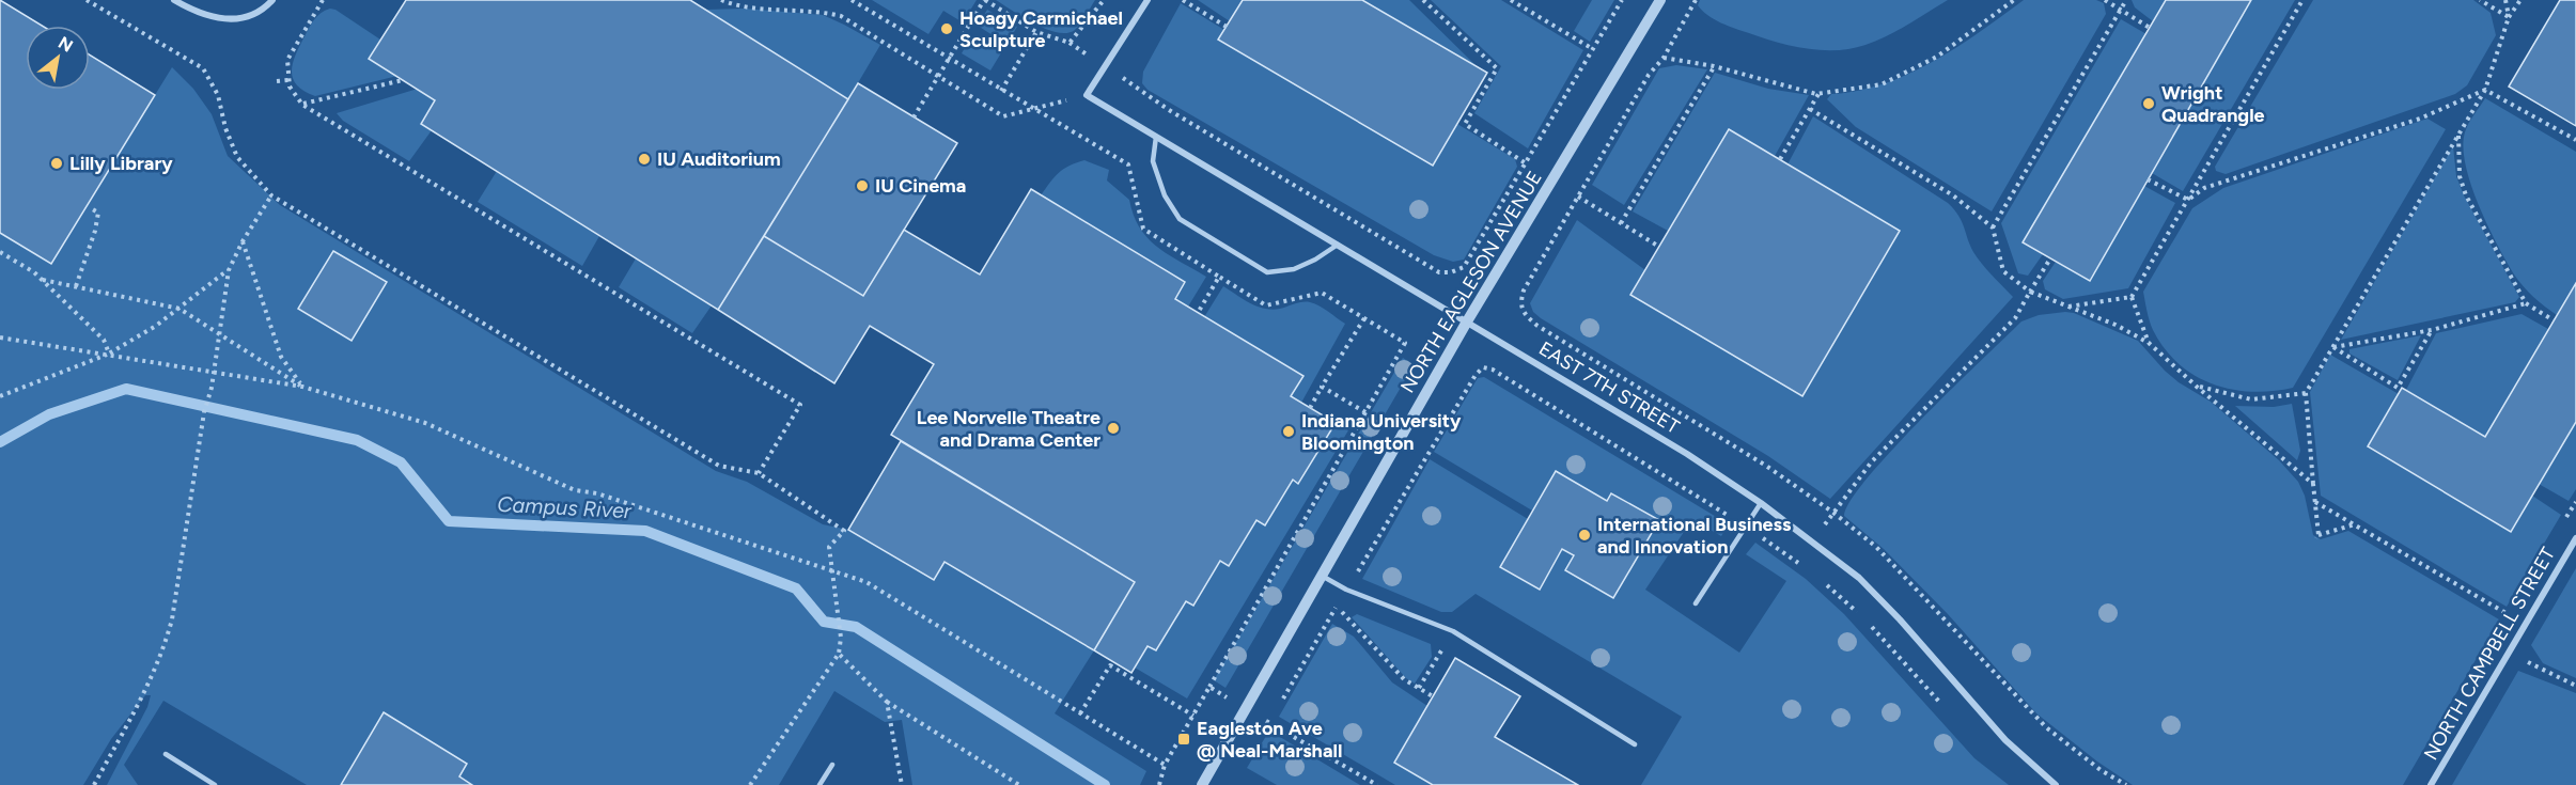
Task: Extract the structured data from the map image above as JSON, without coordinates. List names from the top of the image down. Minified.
{"streets":{"street":["NORTH EAGLESON AVENUE","EAST 7TH STREET","NORTH CAMPBELL STREET"]},"crossings":[["NORTH EAGLESON AVENUE","EAST 7TH STREET"]],"water":["Campus River"],"places":{"other":["Hoagy Carmichael Sculpture","Wright Quadrangle","IU Auditorium","Lilly Library","IU Cinema","Lee Norvelle Theatre and Drama Center","Indiana University Bloomington","International Business and Innovation"],"transit":["Eagleston Ave @ Neal-Marshall"]},"north":"top right"}
